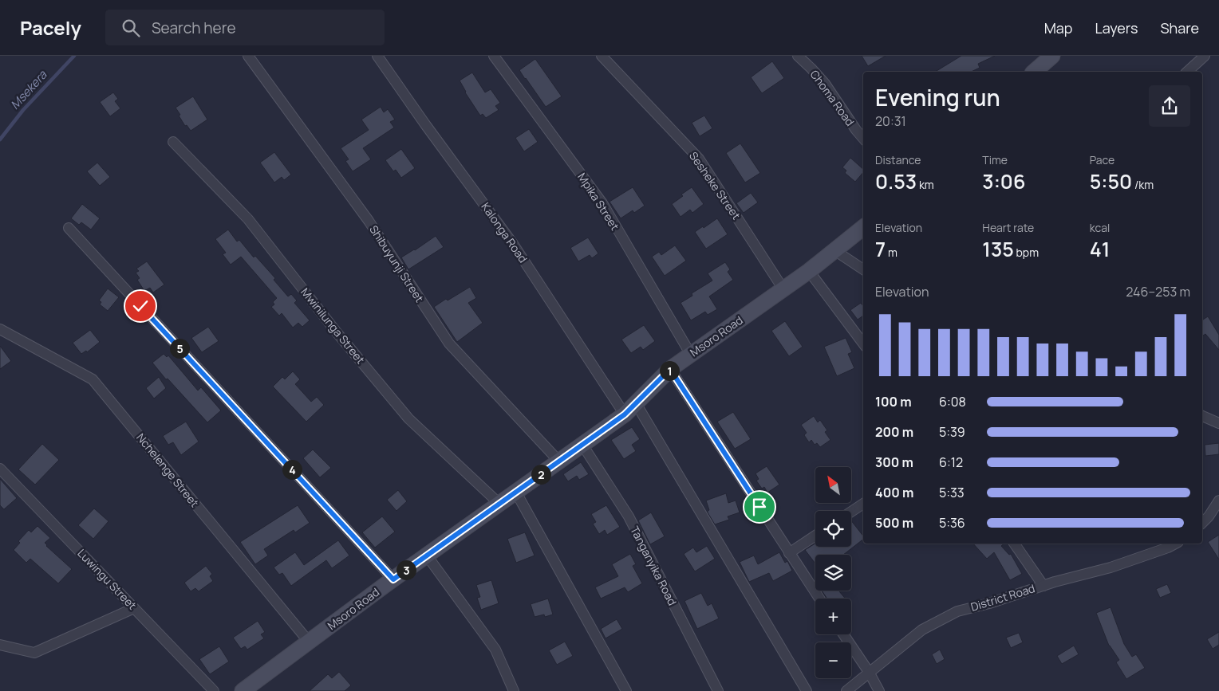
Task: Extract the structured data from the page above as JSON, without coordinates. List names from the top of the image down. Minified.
{"streets":{"street":["Choma Road","Sesheke Street","Mpika Street","Kalonga Road","Shibuyunji Street","Mwinilunga Street","Msoro Road","Nchelenge Street","Tanganyika Road","Luwingu Street","District Road"]},"crossings":[["Sesheke Street","Msoro Road"],["Mpika Street","Msoro Road"],["Kalonga Road","Msoro Road"],["Shibuyunji Street","Msoro Road"],["Mwinilunga Street","Msoro Road"],["Msoro Road","Nchelenge Street"],["Msoro Road","Tanganyika Road"]],"water":["Msekera"],"north":"top left","page":{"header":"Pacely","search":"Search here","nav":["Map","Layers","Share"],"heading":["Evening run","20:31"],"stats":[["Distance","0.53 km"],["Time","3:06"],["Pace","5:50 /km"],["Elevation","7 m"],["Heart rate","135 bpm"],["kcal","41"]],"chart":["Elevation","246–253 m"],"pins":["5","1","4","2","3"],"list":[{"name":"100 m","note":"6:08"},{"name":"200 m","note":"5:39"},{"name":"300 m","note":"6:12"},{"name":"400 m","note":"5:33"},{"name":"500 m","note":"5:36"}],"map_buttons":["+","−"]}}
